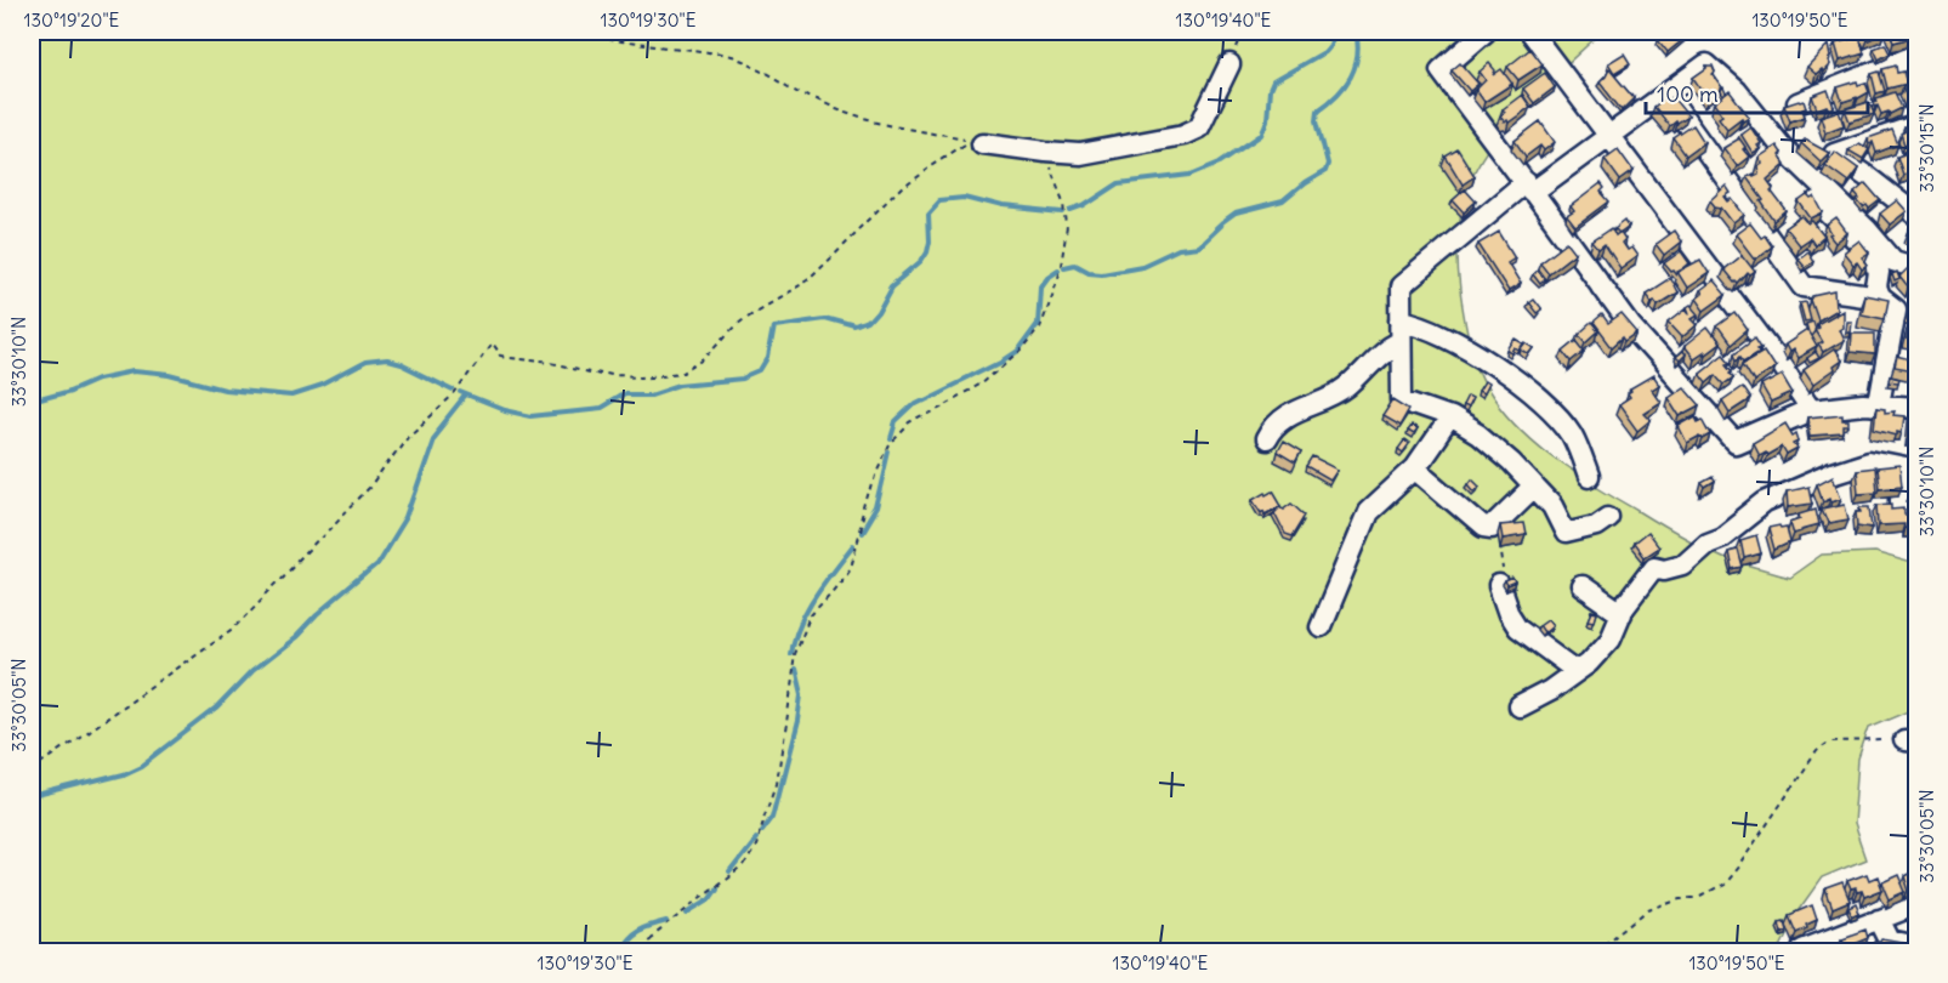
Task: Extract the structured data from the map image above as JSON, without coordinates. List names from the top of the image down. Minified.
{"scale_bar":"100 m","coordinates":["130°19'20\"E","130°19'30\"E","130°19'40\"E","130°19'50\"E","33°30'15\"N","33°30'10\"N","33°30'05\"N"]}
